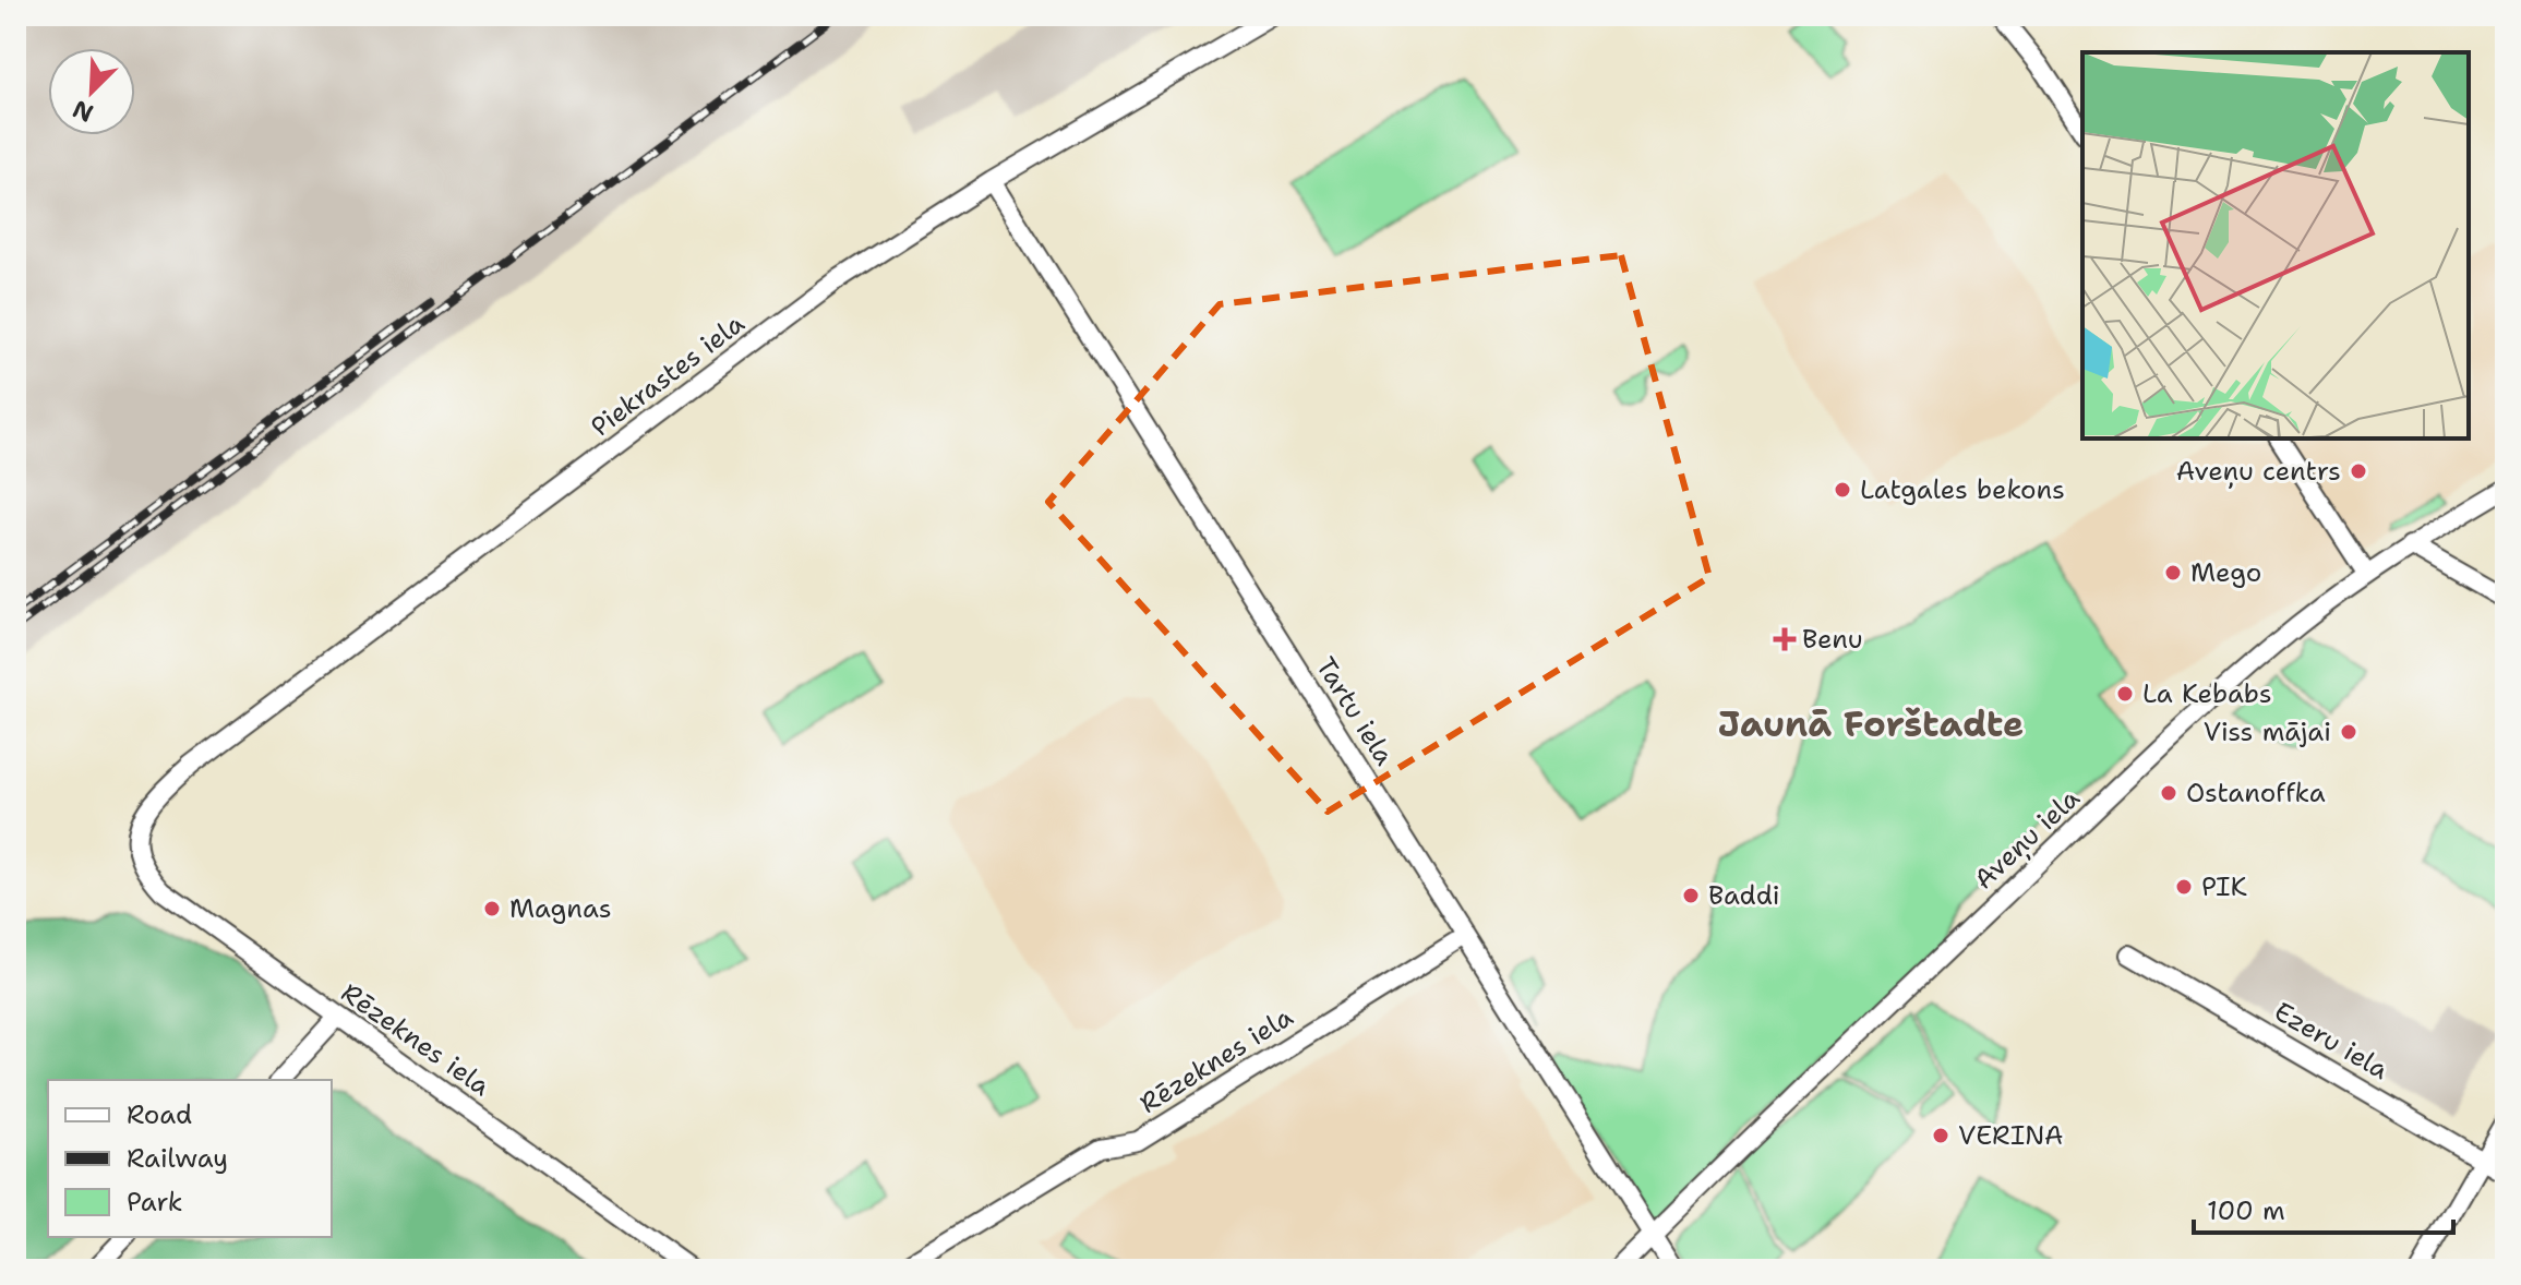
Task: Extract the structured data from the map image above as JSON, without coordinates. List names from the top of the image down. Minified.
{"streets":{"street":["Piekrastes iela","Tartu iela","Aveņu iela","Rēzeknes iela","Ezeru iela"]},"crossings":[["Piekrastes iela","Tartu iela"],["Piekrastes iela","Rēzeknes iela"],["Tartu iela","Aveņu iela"],["Tartu iela","Rēzeknes iela"]],"districts":["Jaunā Forštadte"],"places":{"other":["Aveņu centrs","Latgales bekons","Mego","La Kebabs","Viss mājai","Ostanoffka","PIK","Baddi","Magnas","VERINA"],"health":["Benu"]},"legend":["Road","Railway","Park"],"scale_bar":"100 m","north":"bottom left"}
